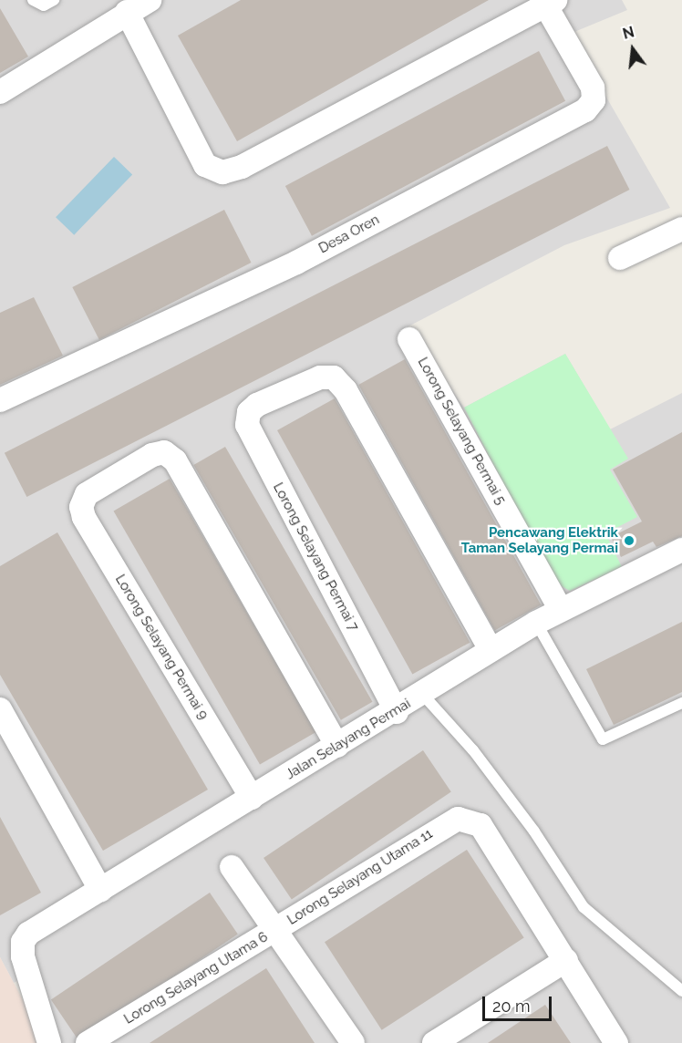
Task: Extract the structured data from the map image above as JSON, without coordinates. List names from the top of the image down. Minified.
{"streets":{"street":["Desa Oren","Lorong Selayang Permai 5","Lorong Selayang Permai 7","Lorong Selayang Permai 9","Jalan Selayang Permai","Lorong Selayang Utama 11","Lorong Selayang Utama 6"]},"crossings":[["Lorong Selayang Permai 5","Jalan Selayang Permai"],["Lorong Selayang Permai 7","Jalan Selayang Permai"],["Lorong Selayang Permai 9","Jalan Selayang Permai"],["Lorong Selayang Utama 11","Lorong Selayang Utama 6"]],"places":["Pencawang Elektrik Taman Selayang Permai"],"scale_bar":"20 m","north":"top"}
